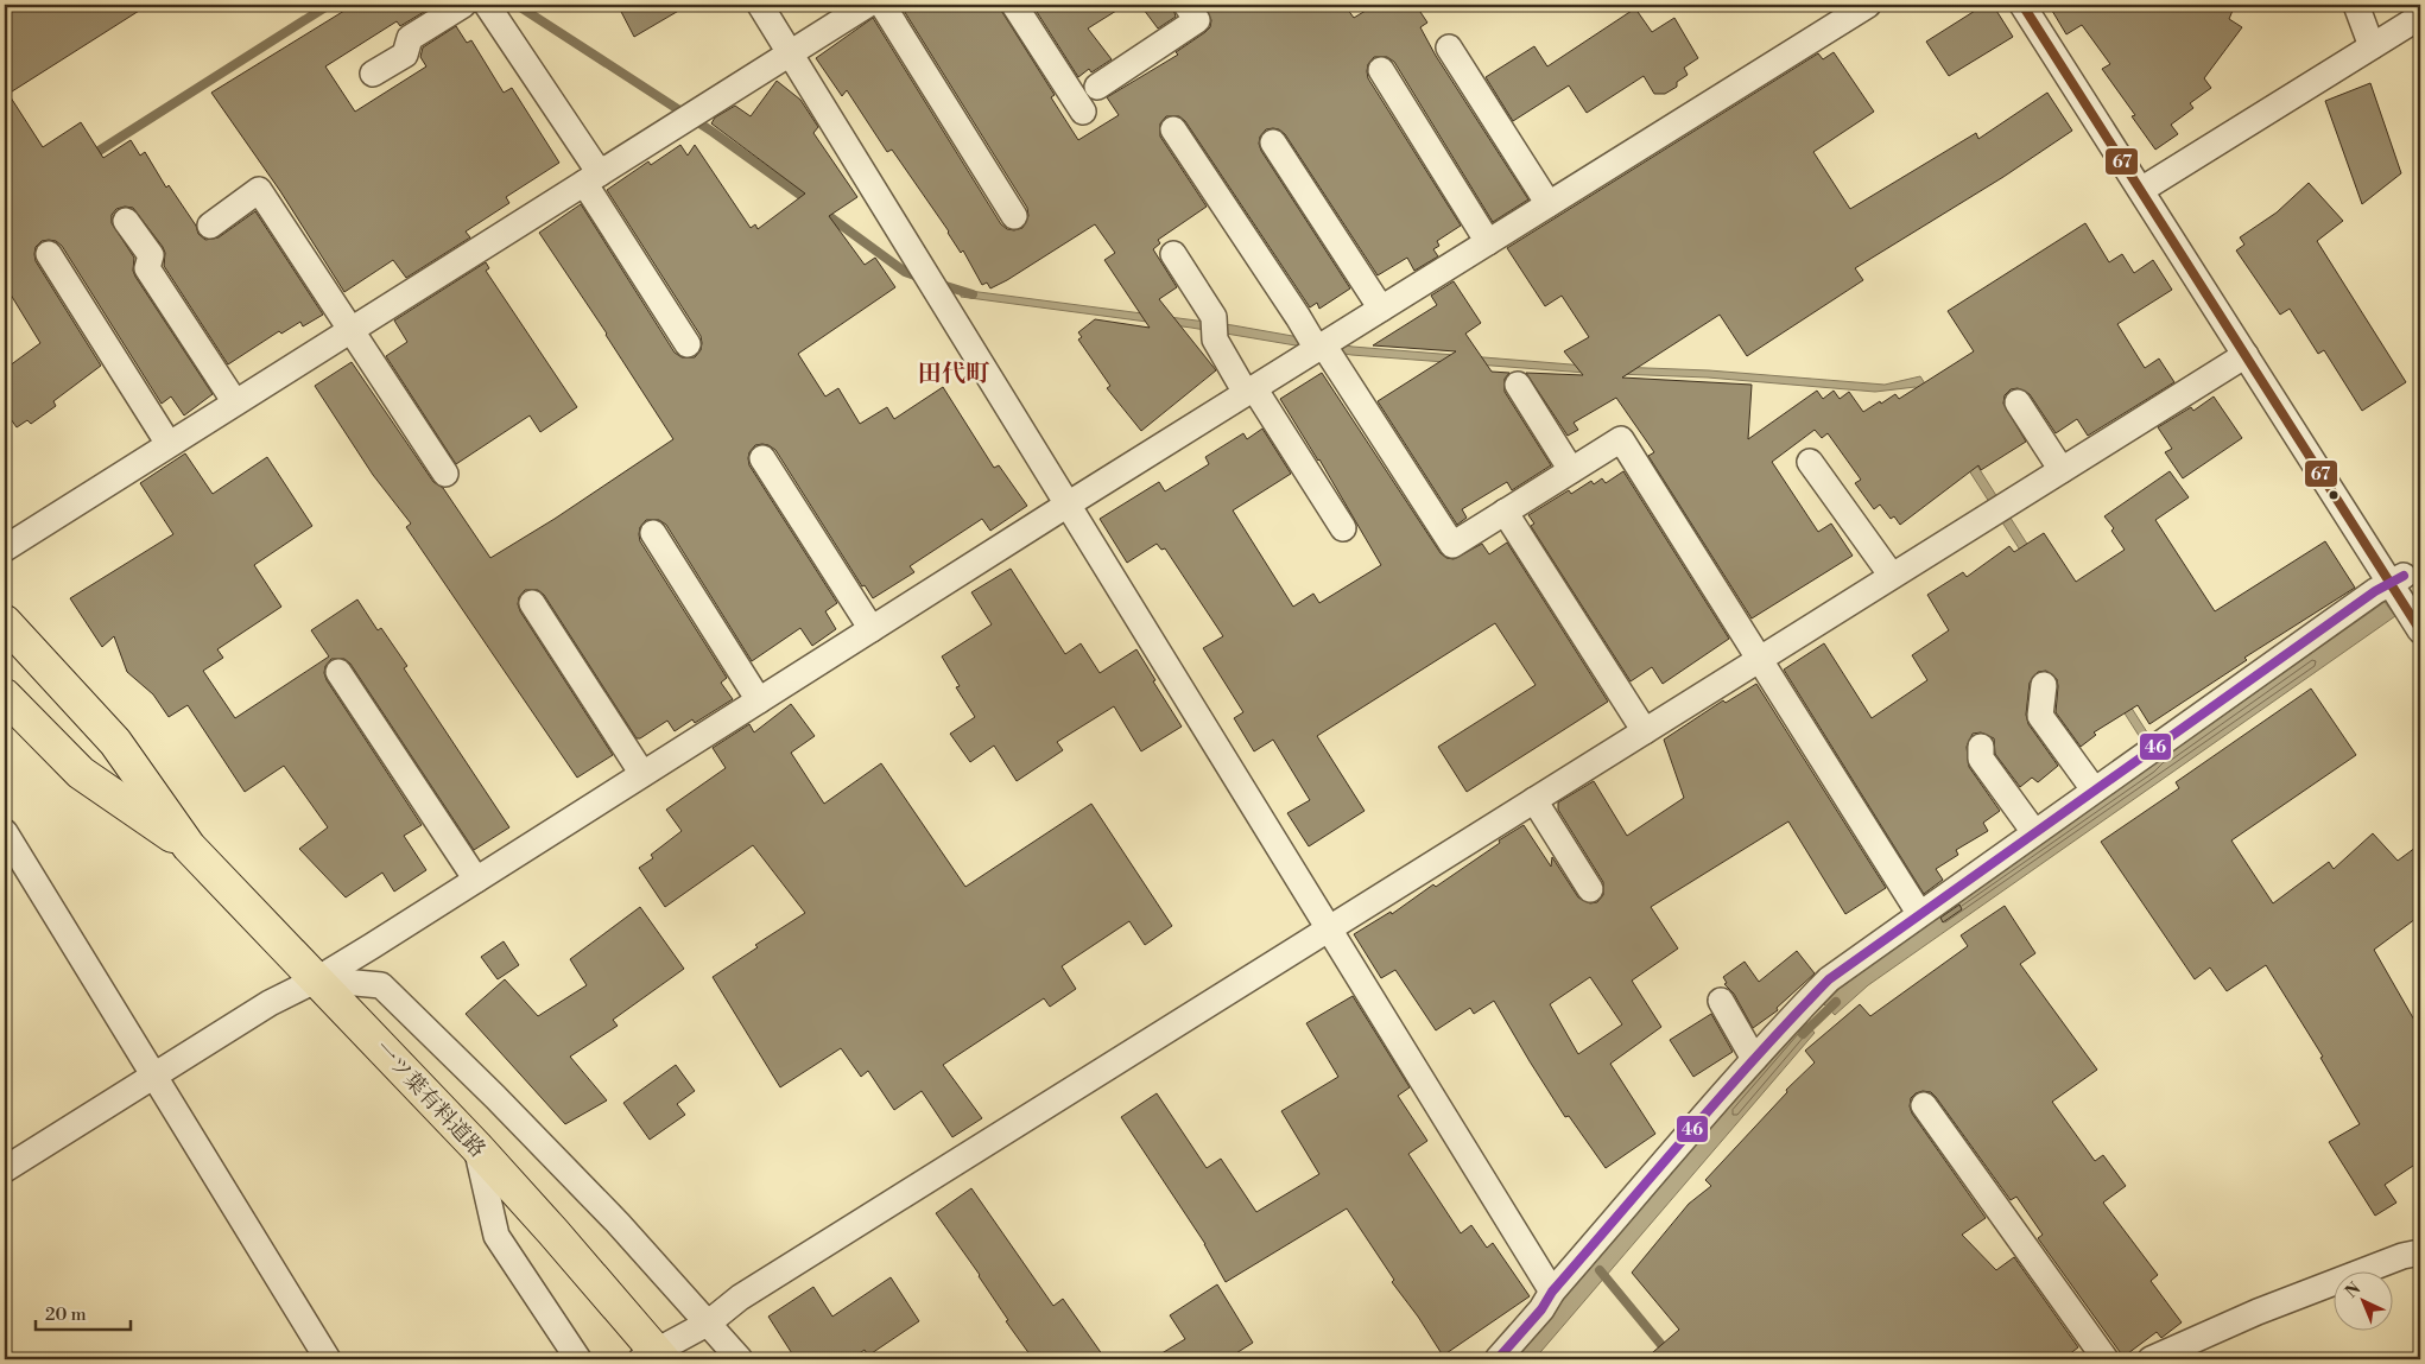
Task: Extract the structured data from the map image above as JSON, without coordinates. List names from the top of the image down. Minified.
{"streets":{"main road":["一ツ葉有料道路"]},"districts":["田代町"],"lines":["transit line 67","transit line 46"],"scale_bar":"20 m","north":"top left"}
